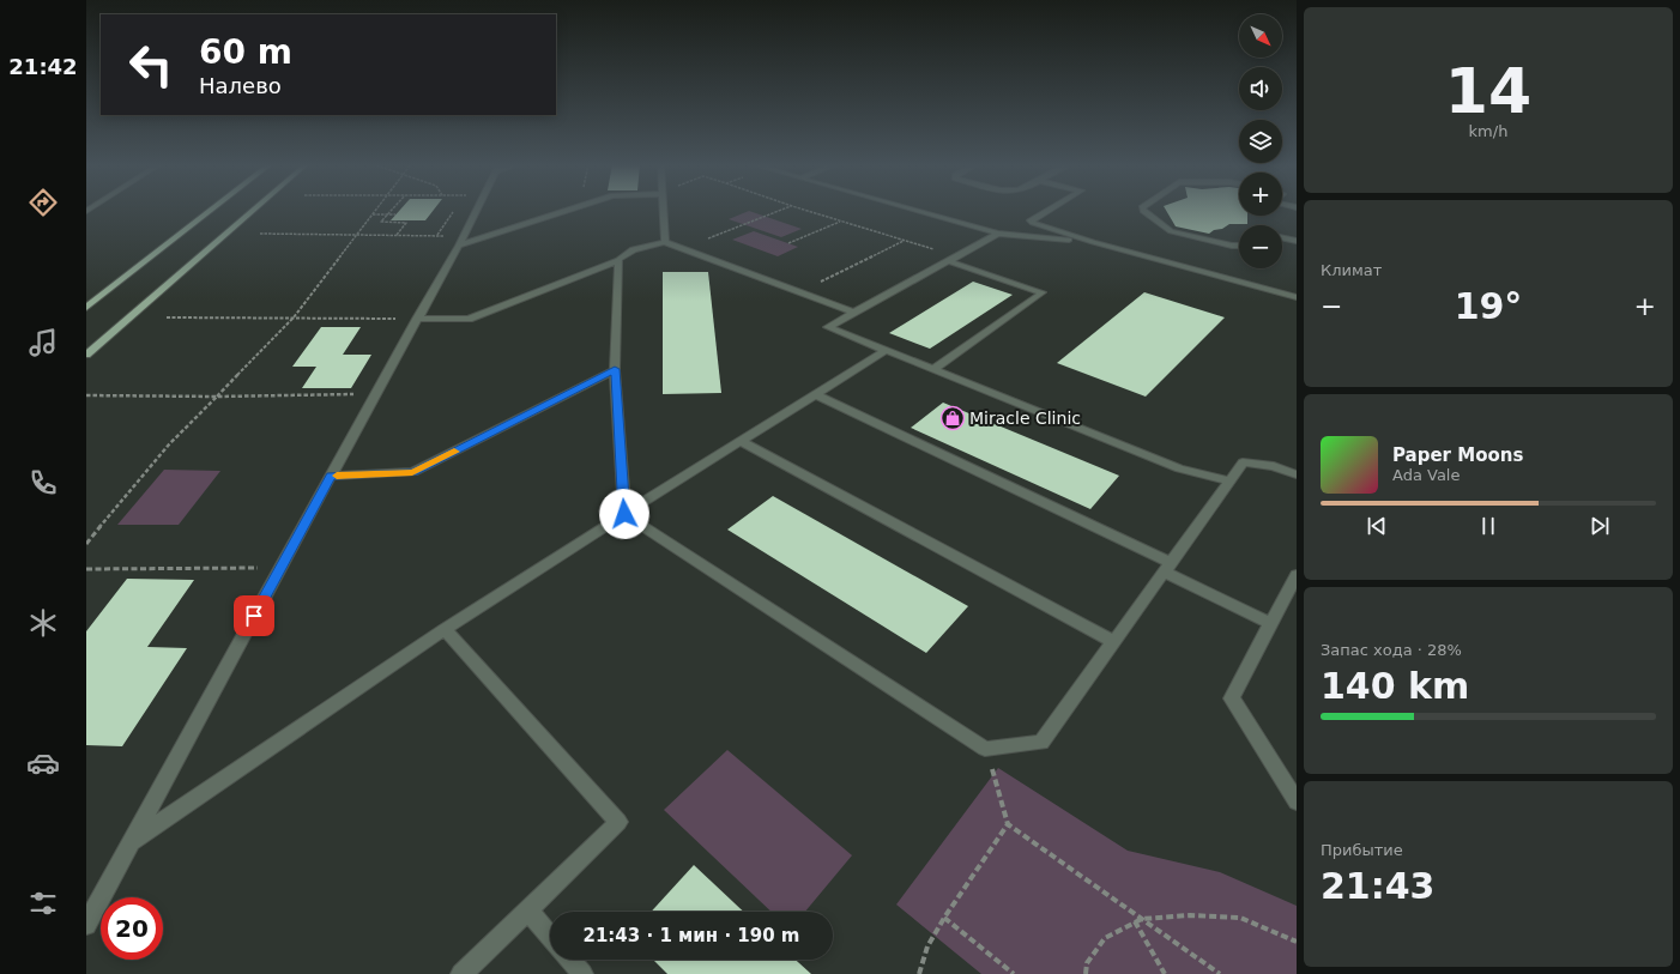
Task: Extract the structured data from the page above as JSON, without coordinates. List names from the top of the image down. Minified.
{"places":{"shop":["Miracle Clinic"]},"north":"bottom right","page":{"tabs":"21:42","tile":[["14","km/h"],"Климат",["Запас хода · 28%","140 km"],["Прибытие","21:43"]],"map_buttons":["+","−"],"turn":["60 m","Налево"],"heat":["−","19°","+"],"song":["Paper Moons","Ada Vale"],"limit":"20","trip":"21:43 · 1 мин · 190 m"}}
